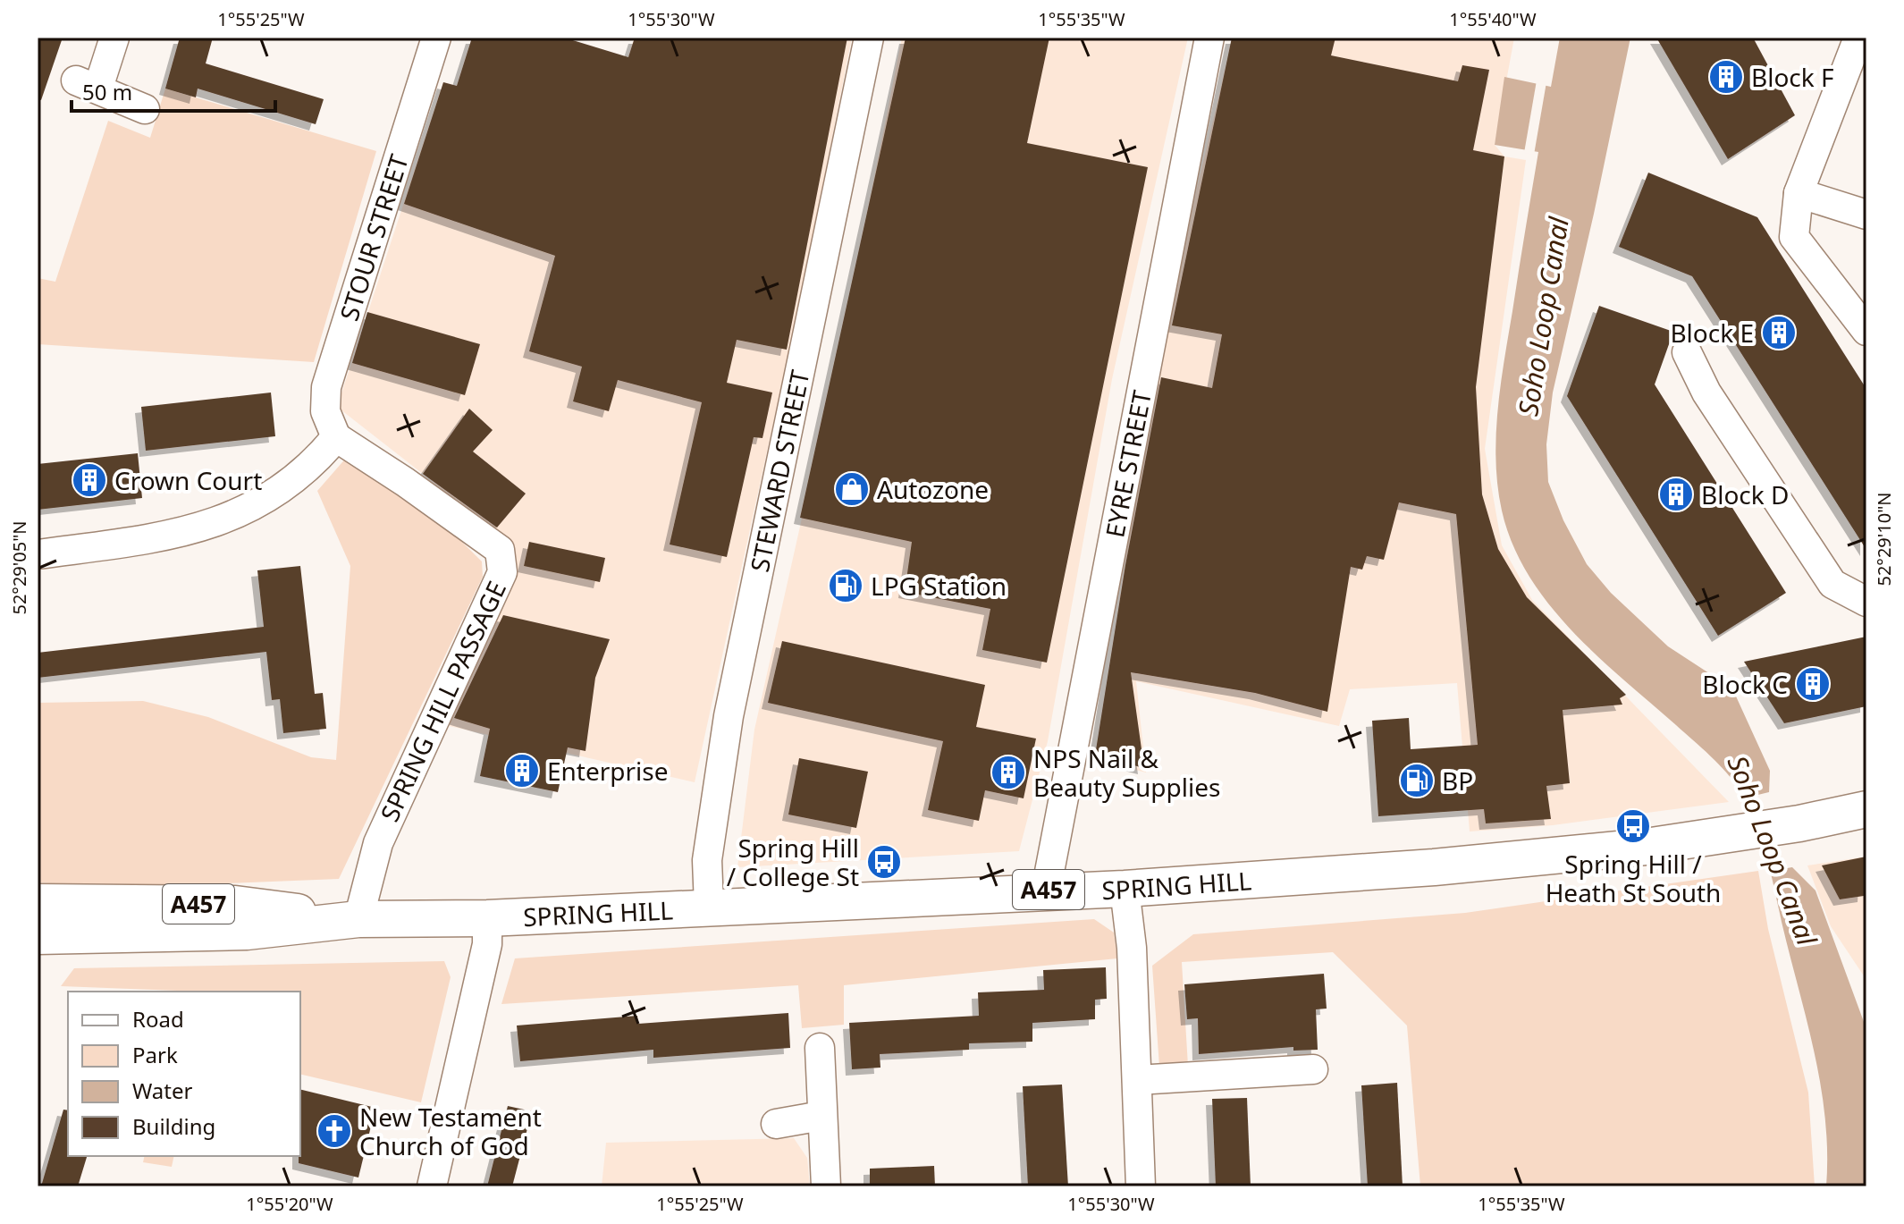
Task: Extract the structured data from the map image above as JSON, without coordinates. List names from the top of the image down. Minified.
{"streets":{"main road":["SPRING HILL","A457"],"street":["STOUR STREET","EYRE STREET","STEWARD STREET","SPRING HILL PASSAGE"]},"crossings":[["STOUR STREET","SPRING HILL PASSAGE"],["EYRE STREET","SPRING HILL"],["STEWARD STREET","SPRING HILL"],["SPRING HILL PASSAGE","SPRING HILL"]],"water":["Soho Loop Canal"],"places":{"building":["Block F","Block E","Crown Court","Block D","Block C","Enterprise","NPS Nail & Beauty Supplies"],"shop":["Autozone"],"fuel station":["LPG Station","BP"],"bus stop":["Spring Hill / Heath St South","Spring Hill / College St"],"church":["New Testament Church of God"]},"legend":["Road","Park","Water","Building"],"scale_bar":"50 m","coordinates":["1°55'25\"W","1°55'30\"W","1°55'35\"W","1°55'40\"W","52°29'10\"N","52°29'05\"N","1°55'20\"W"]}
